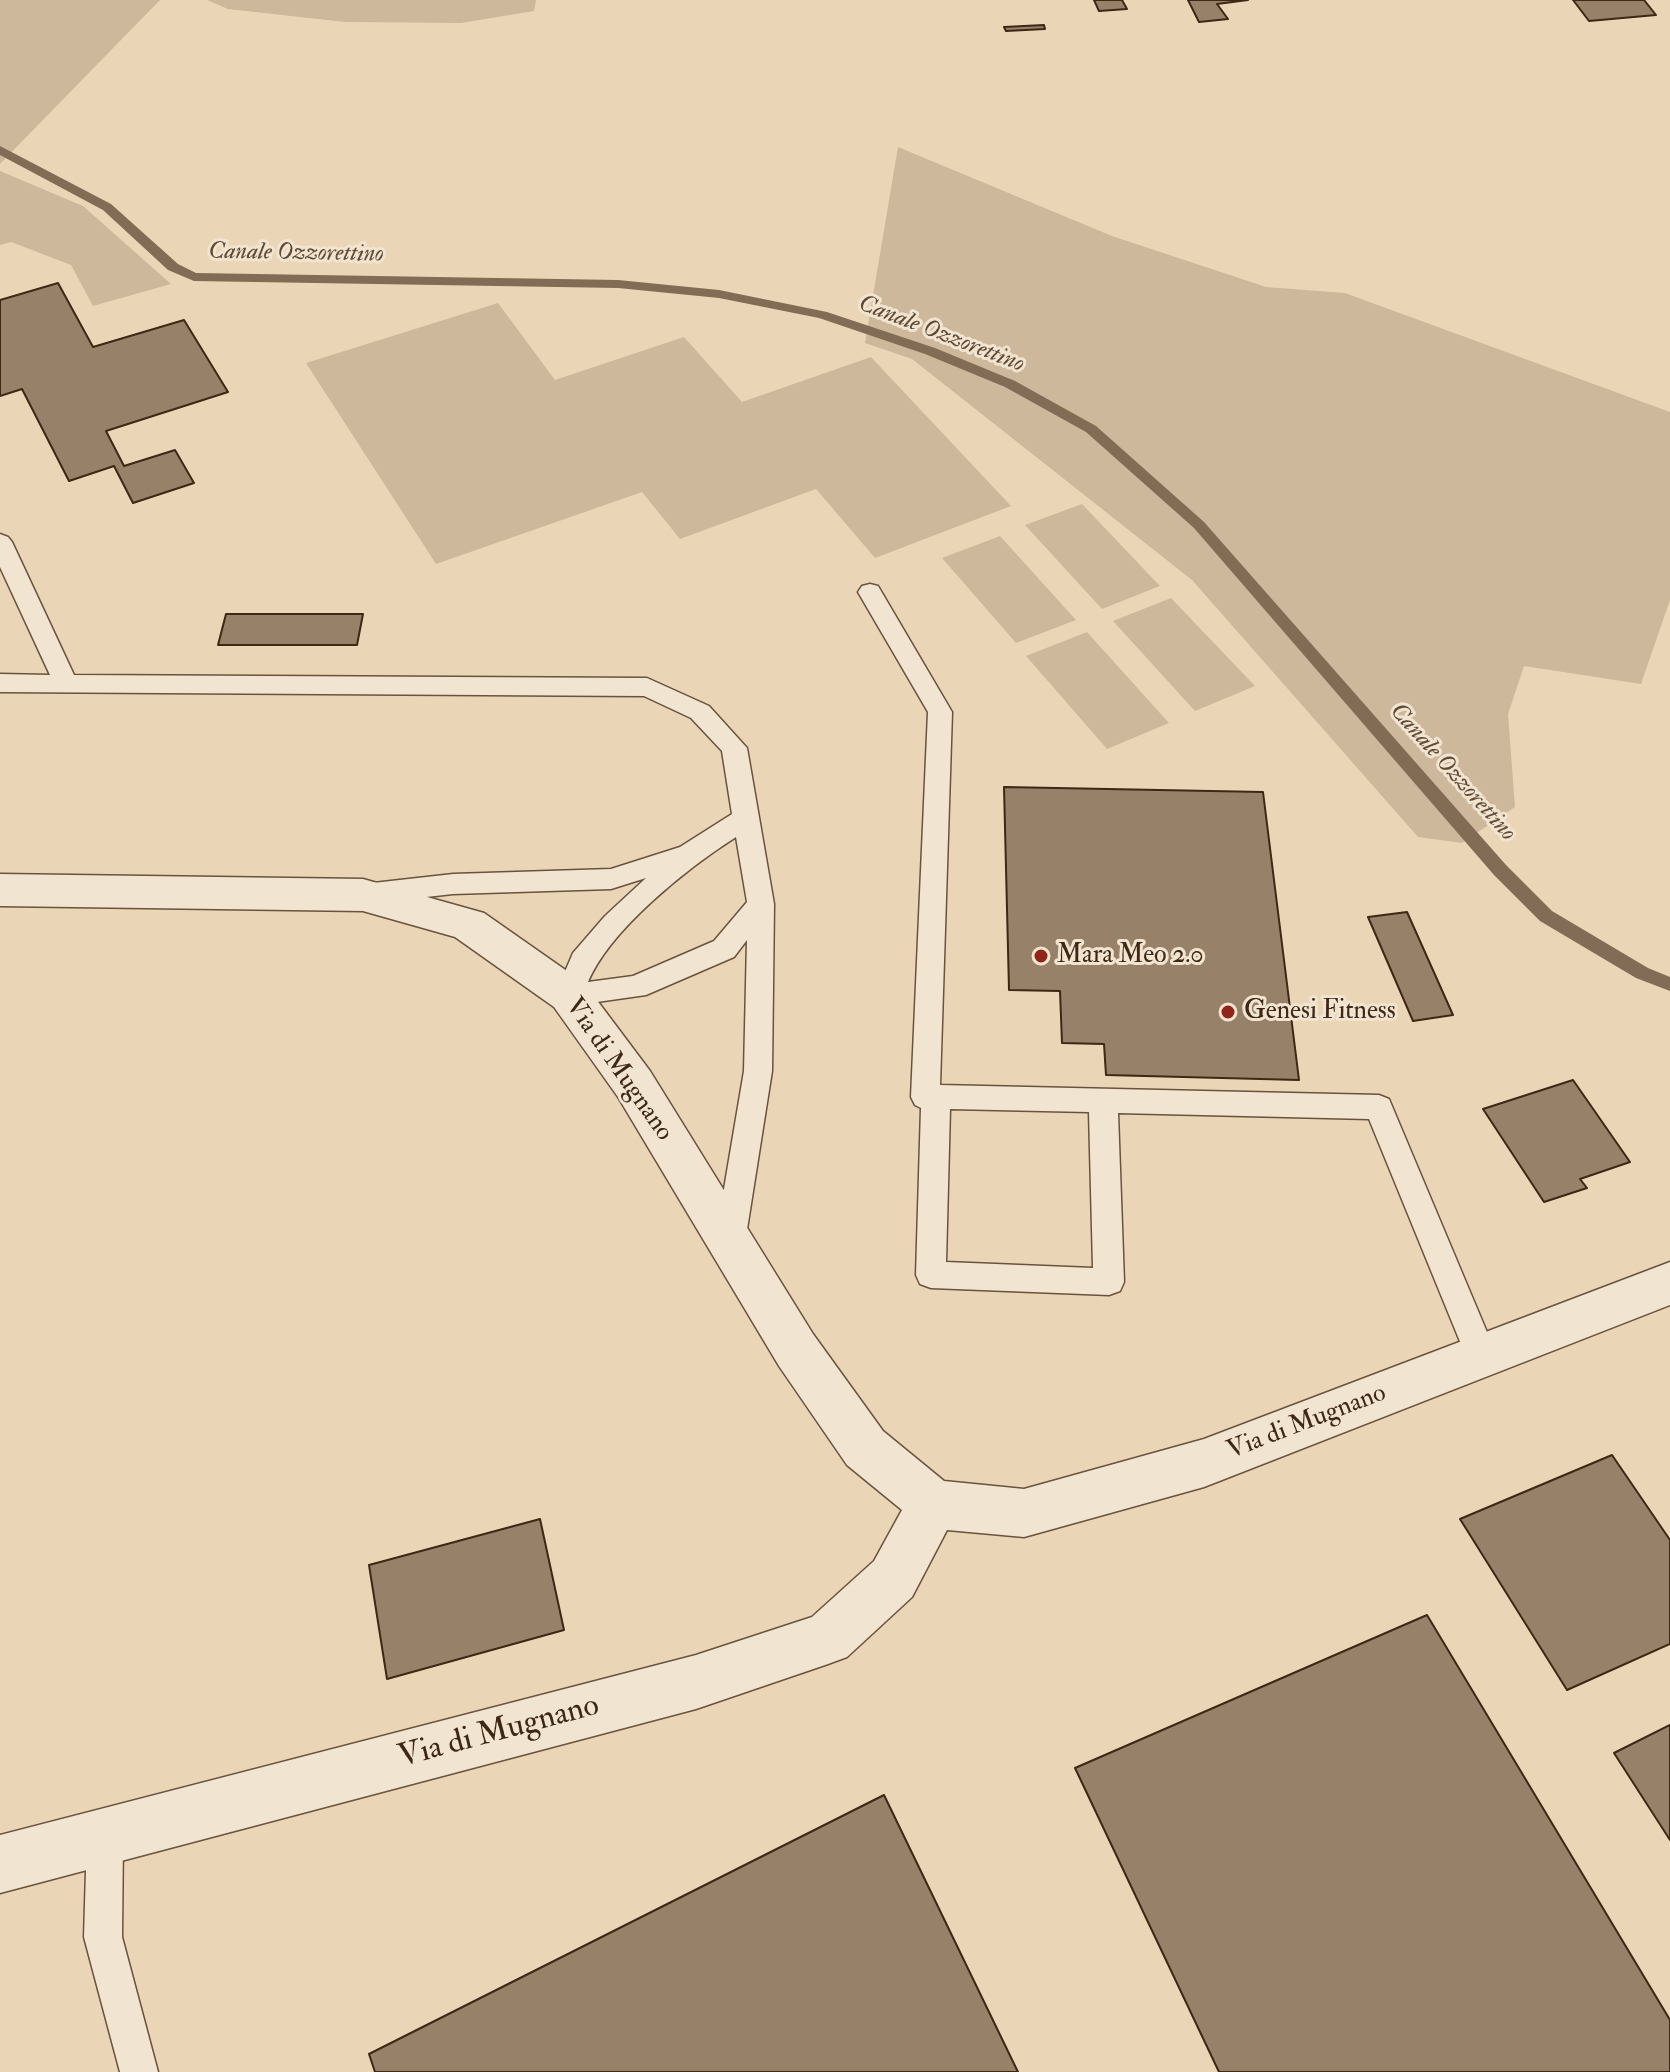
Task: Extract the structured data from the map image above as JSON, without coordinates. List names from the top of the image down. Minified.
{"streets":{"street":["Via di Mugnano"]},"water":["Canale Ozzorettino"],"places":["Mara Meo 2.0","Genesi Fitness"]}
